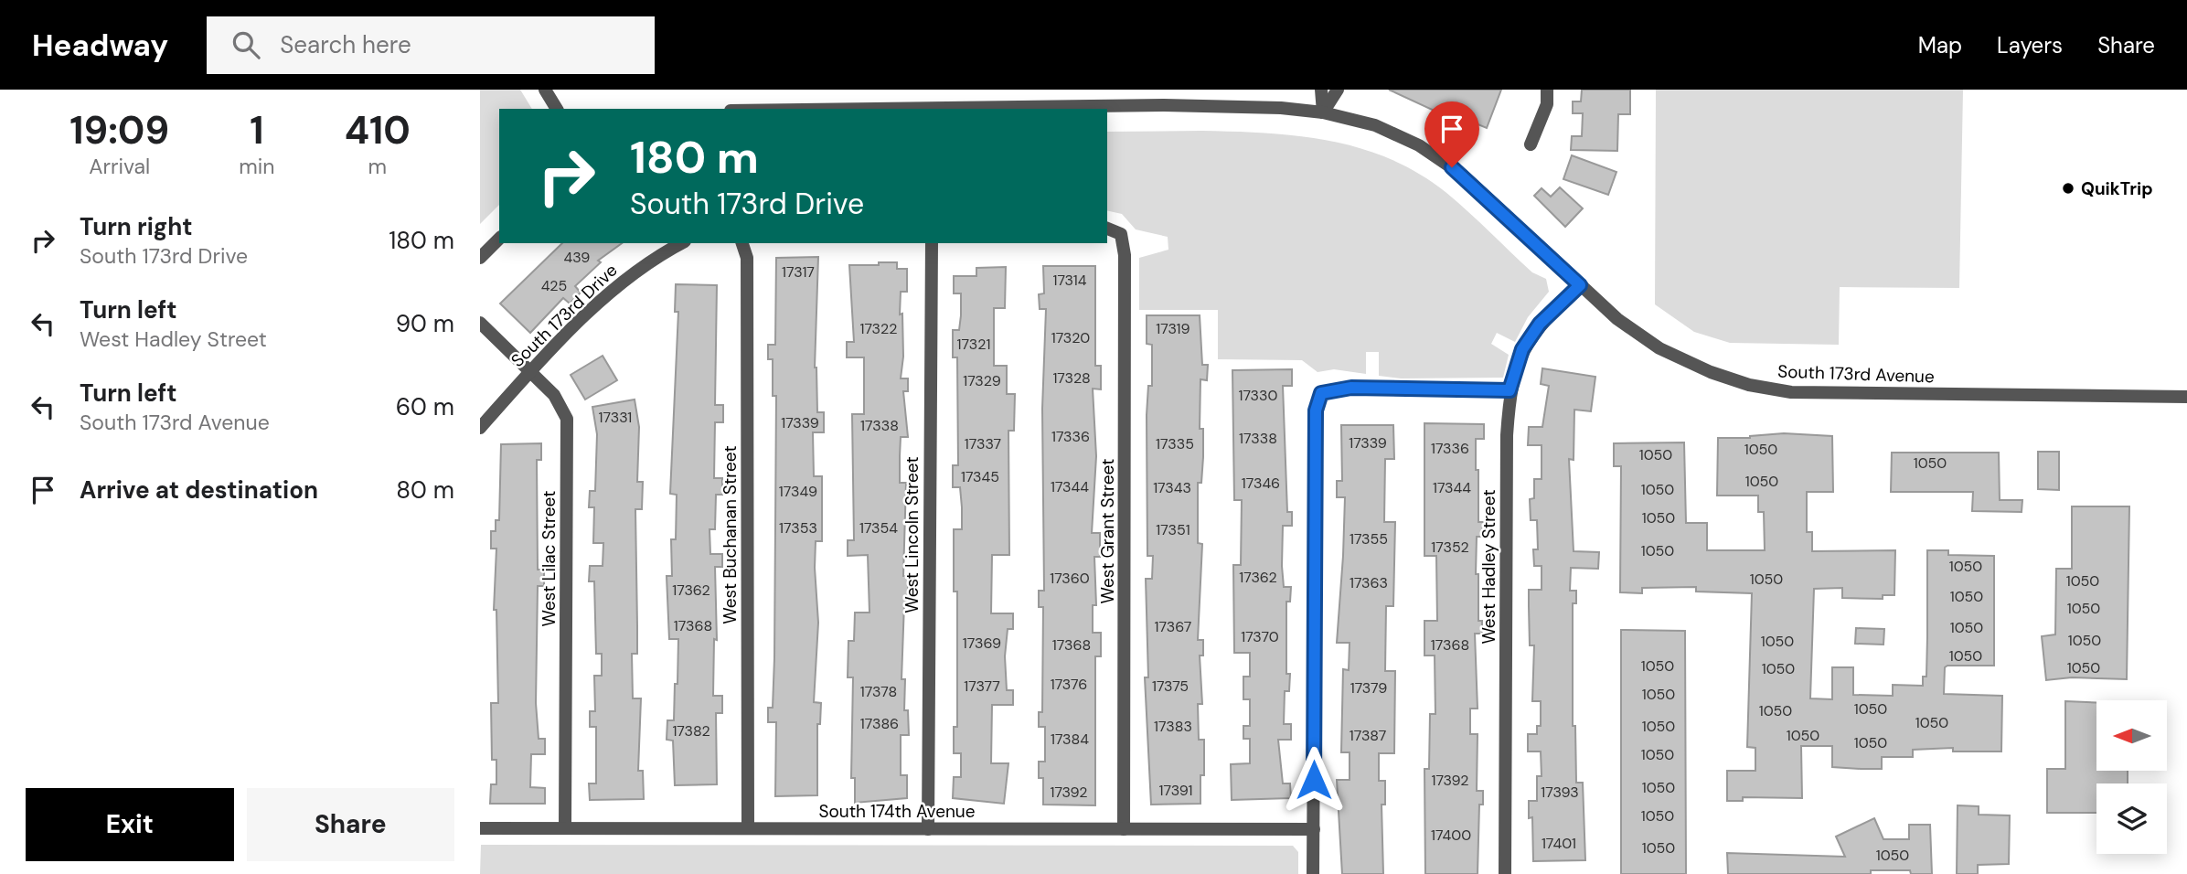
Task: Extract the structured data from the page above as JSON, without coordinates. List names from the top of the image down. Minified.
{"streets":{"street":["South 173rd Drive","South 173rd Avenue","West Grant Street","West Buchanan Street","West Lincoln Street","West Lilac Street","West Hadley Street","South 174th Avenue"]},"crossings":[["South 173rd Drive","West Lilac Street"],["South 173rd Avenue","West Hadley Street"],["West Grant Street","South 174th Avenue"],["West Buchanan Street","South 174th Avenue"],["West Lincoln Street","South 174th Avenue"],["West Lilac Street","South 174th Avenue"]],"places":["QuikTrip"],"house_numbers":["439","17317","17314","425","17322","17319","17320","17321","17328","17329","17330","17331","17339","17338","17336","17338","17339","17337","17335","17336","1050","1050","1050","17345","1050","17346","17344","17343","17344","1050","17349","1050","17353","17354","17351","17355","17352","1050","1050","17362","17360","1050","1050","17363","17362","1050","1050","17368","17367","1050","17370","1050","1050","17369","17368","17368","1050","1050","1050","1050","17376","17377","17375","17379","17378","1050","1050","1050","1050","17386","17383","1050","17382","17387","1050","17384","1050","1050","17392","1050","17391","17392","17393","1050","17400","17401","1050","1050"],"north":"left","page":{"header":"Headway","search":"Search here","nav":["Map","Layers","Share"],"eta":["19:09","Arrival","1","min","410","m"],"turn":["180 m","South 173rd Drive"],"list":[{"name":"Turn right","note":"South 173rd Drive","value":"180 m"},{"name":"Turn left","note":"West Hadley Street","value":"90 m"},{"name":"Turn left","note":"South 173rd Avenue","value":"60 m"},{"name":"Arrive at destination","value":"80 m"}],"buttons":["Exit","Share"]}}
